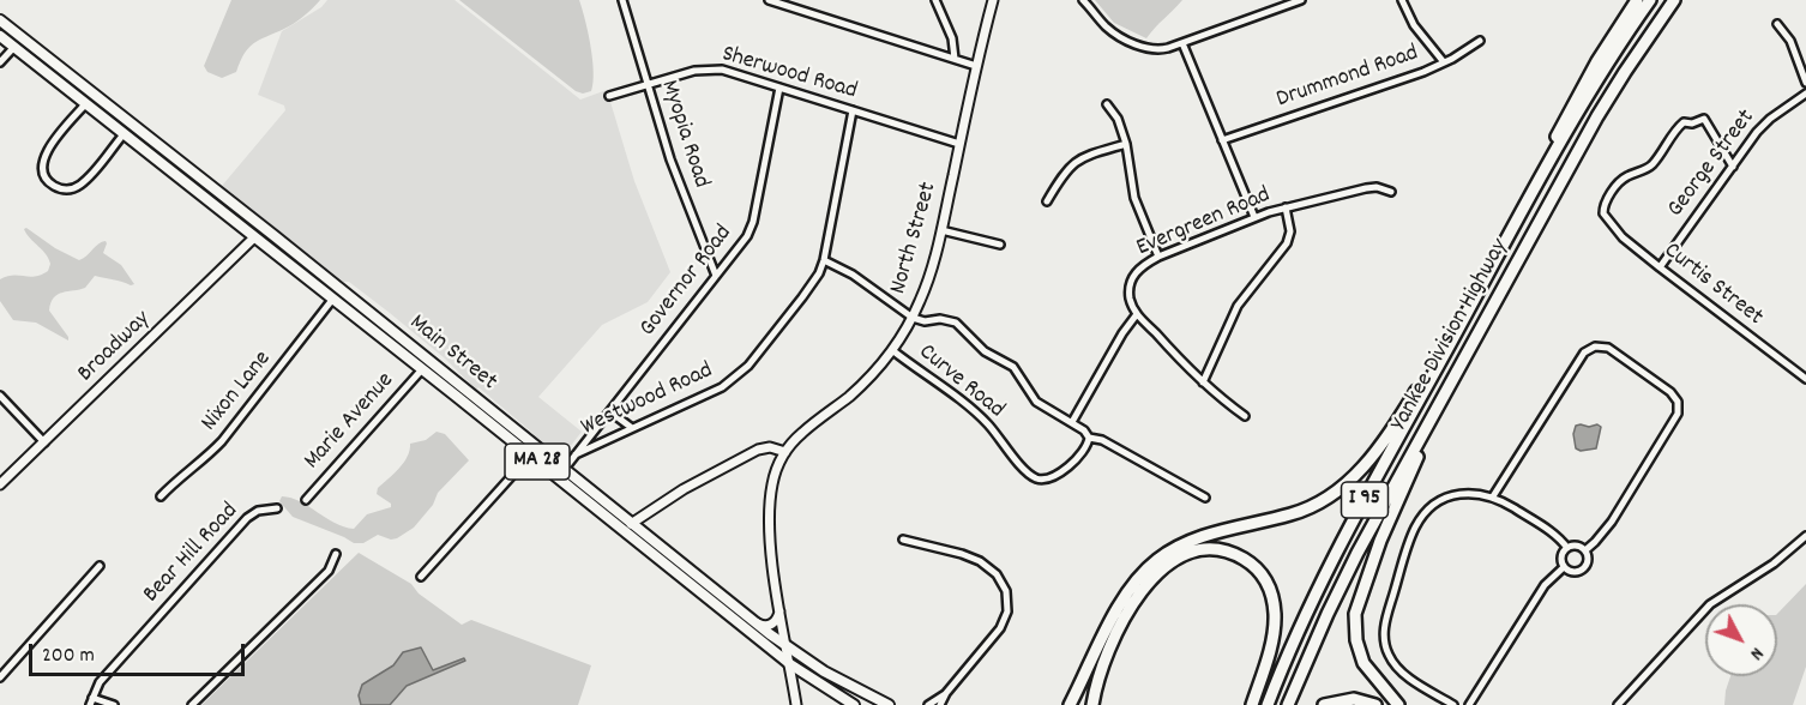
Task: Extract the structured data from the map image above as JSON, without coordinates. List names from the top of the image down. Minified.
{"streets":{"highway":["Yankee Division Highway","I 95"],"main road":["Main Street","MA 28"],"street":["Sherwood Road","Drummond Road","Myopia Road","George Street","Evergreen Road","North Street","Governor Road","Curtis Street","Broadway","Curve Road","Nixon Lane","Westwood Road","Marie Avenue","Bear Hill Road"]},"crossings":[["Sherwood Road","Myopia Road"],["Sherwood Road","North Street"],["Sherwood Road","Governor Road"],["Sherwood Road","Westwood Road"],["Myopia Road","Governor Road"],["George Street","Curtis Street"],["North Street","Main Street"],["North Street","Curve Road"],["Governor Road","Main Street"],["Governor Road","Westwood Road"],["Broadway","Main Street"],["Main Street","Nixon Lane"],["Main Street","Marie Avenue"]],"scale_bar":"200 m","north":"bottom right"}
